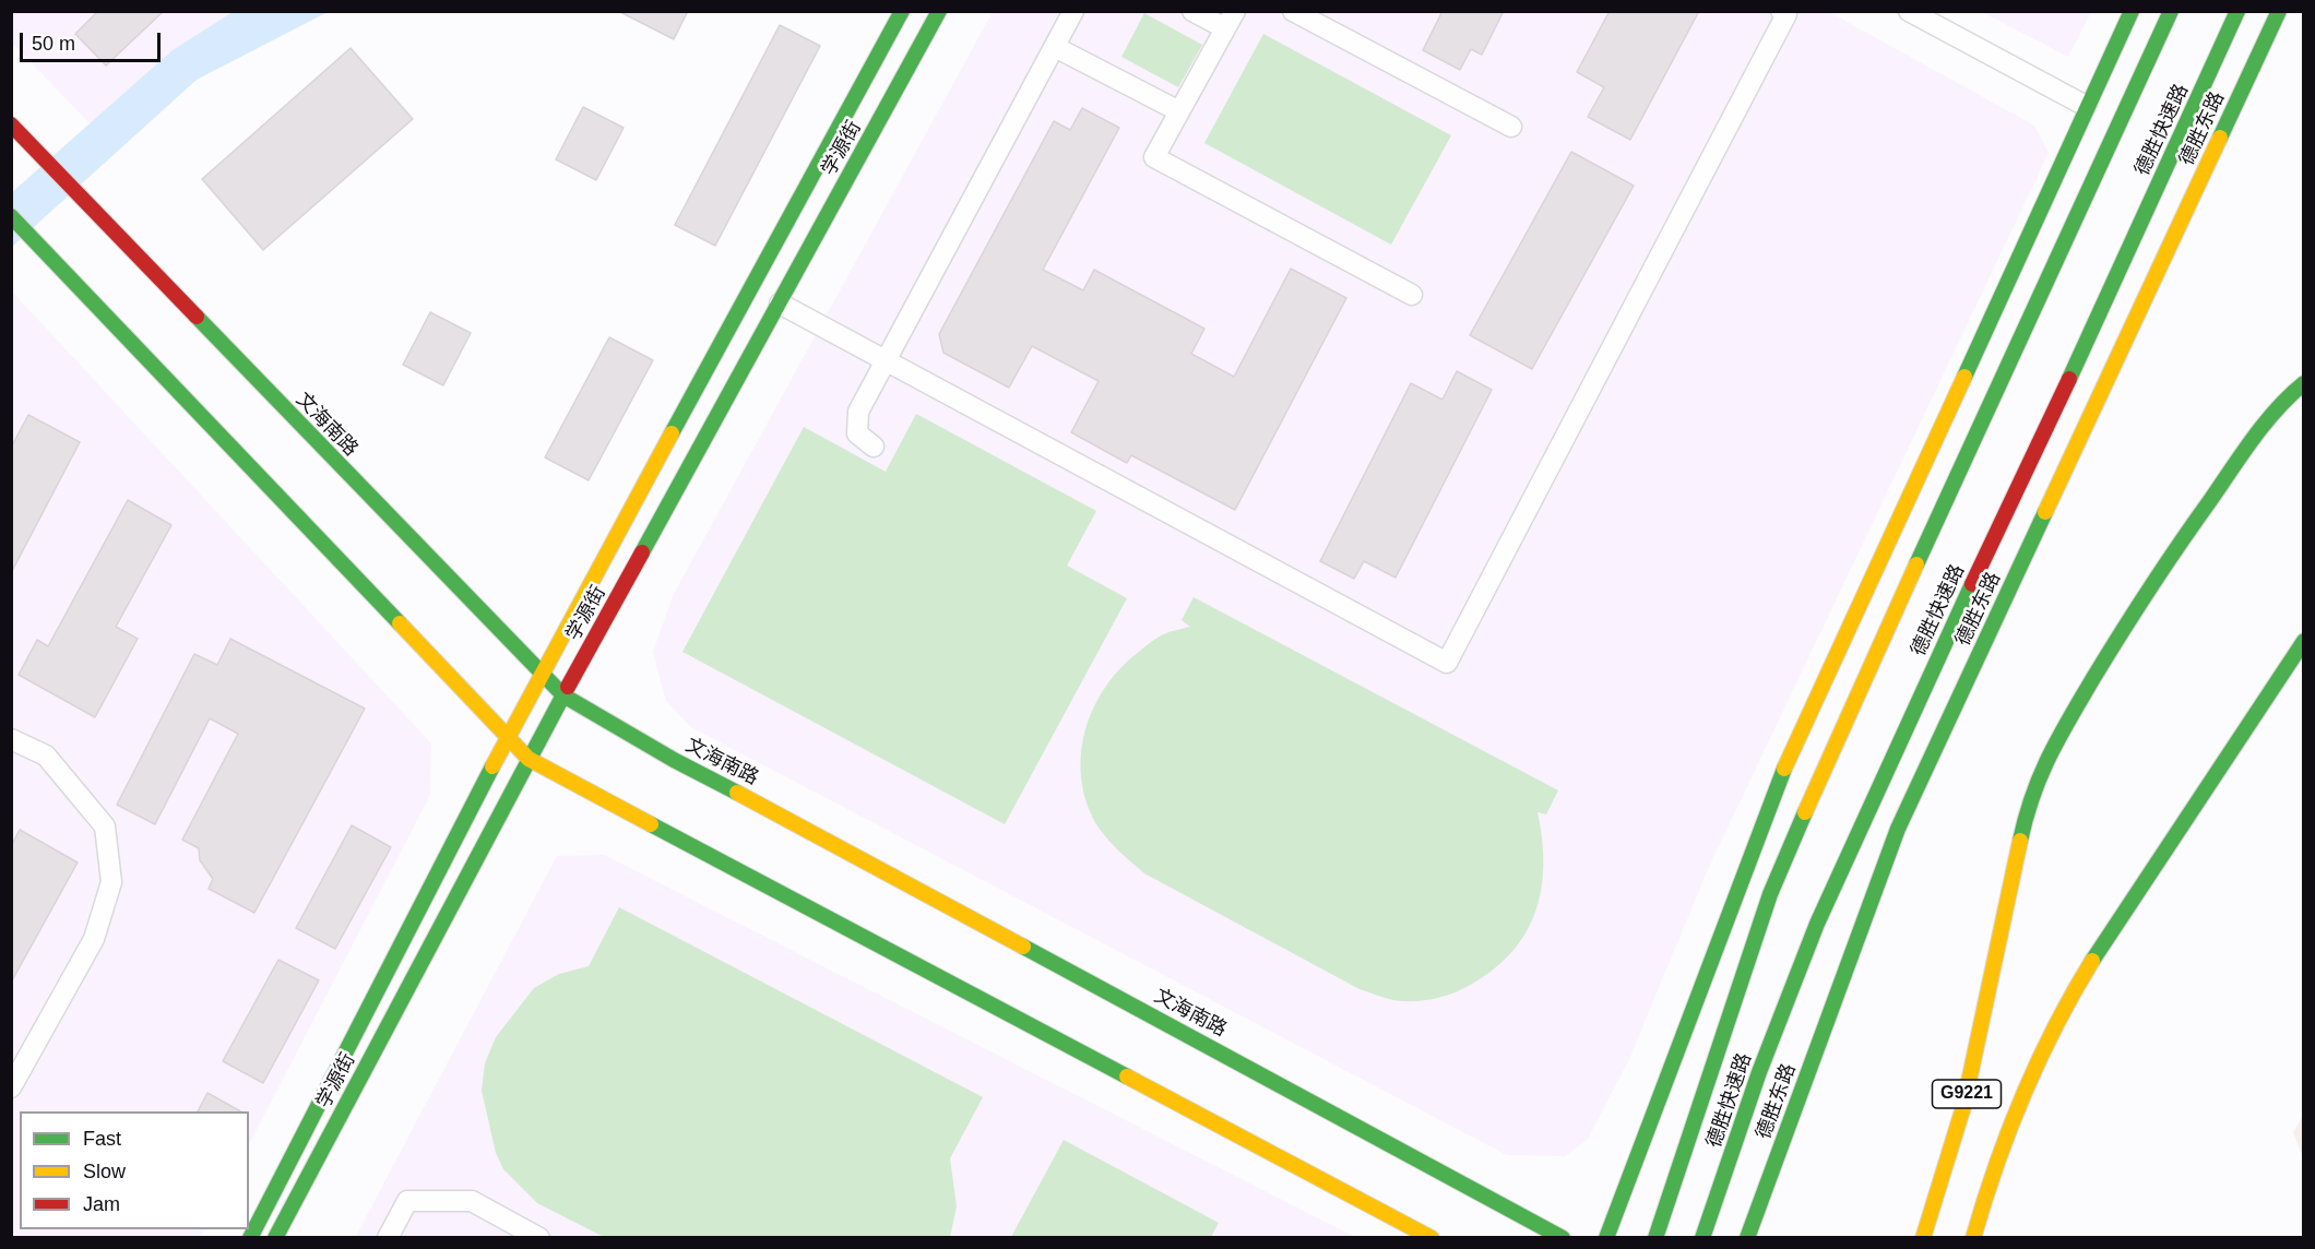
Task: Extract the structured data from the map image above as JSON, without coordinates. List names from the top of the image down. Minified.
{"streets":{"main road":["德胜东路","德胜快速路","学源街","文海南路","G9221"]},"crossings":[["学源街","文海南路"]],"legend":["Fast","Slow","Jam"],"scale_bar":"50 m"}
